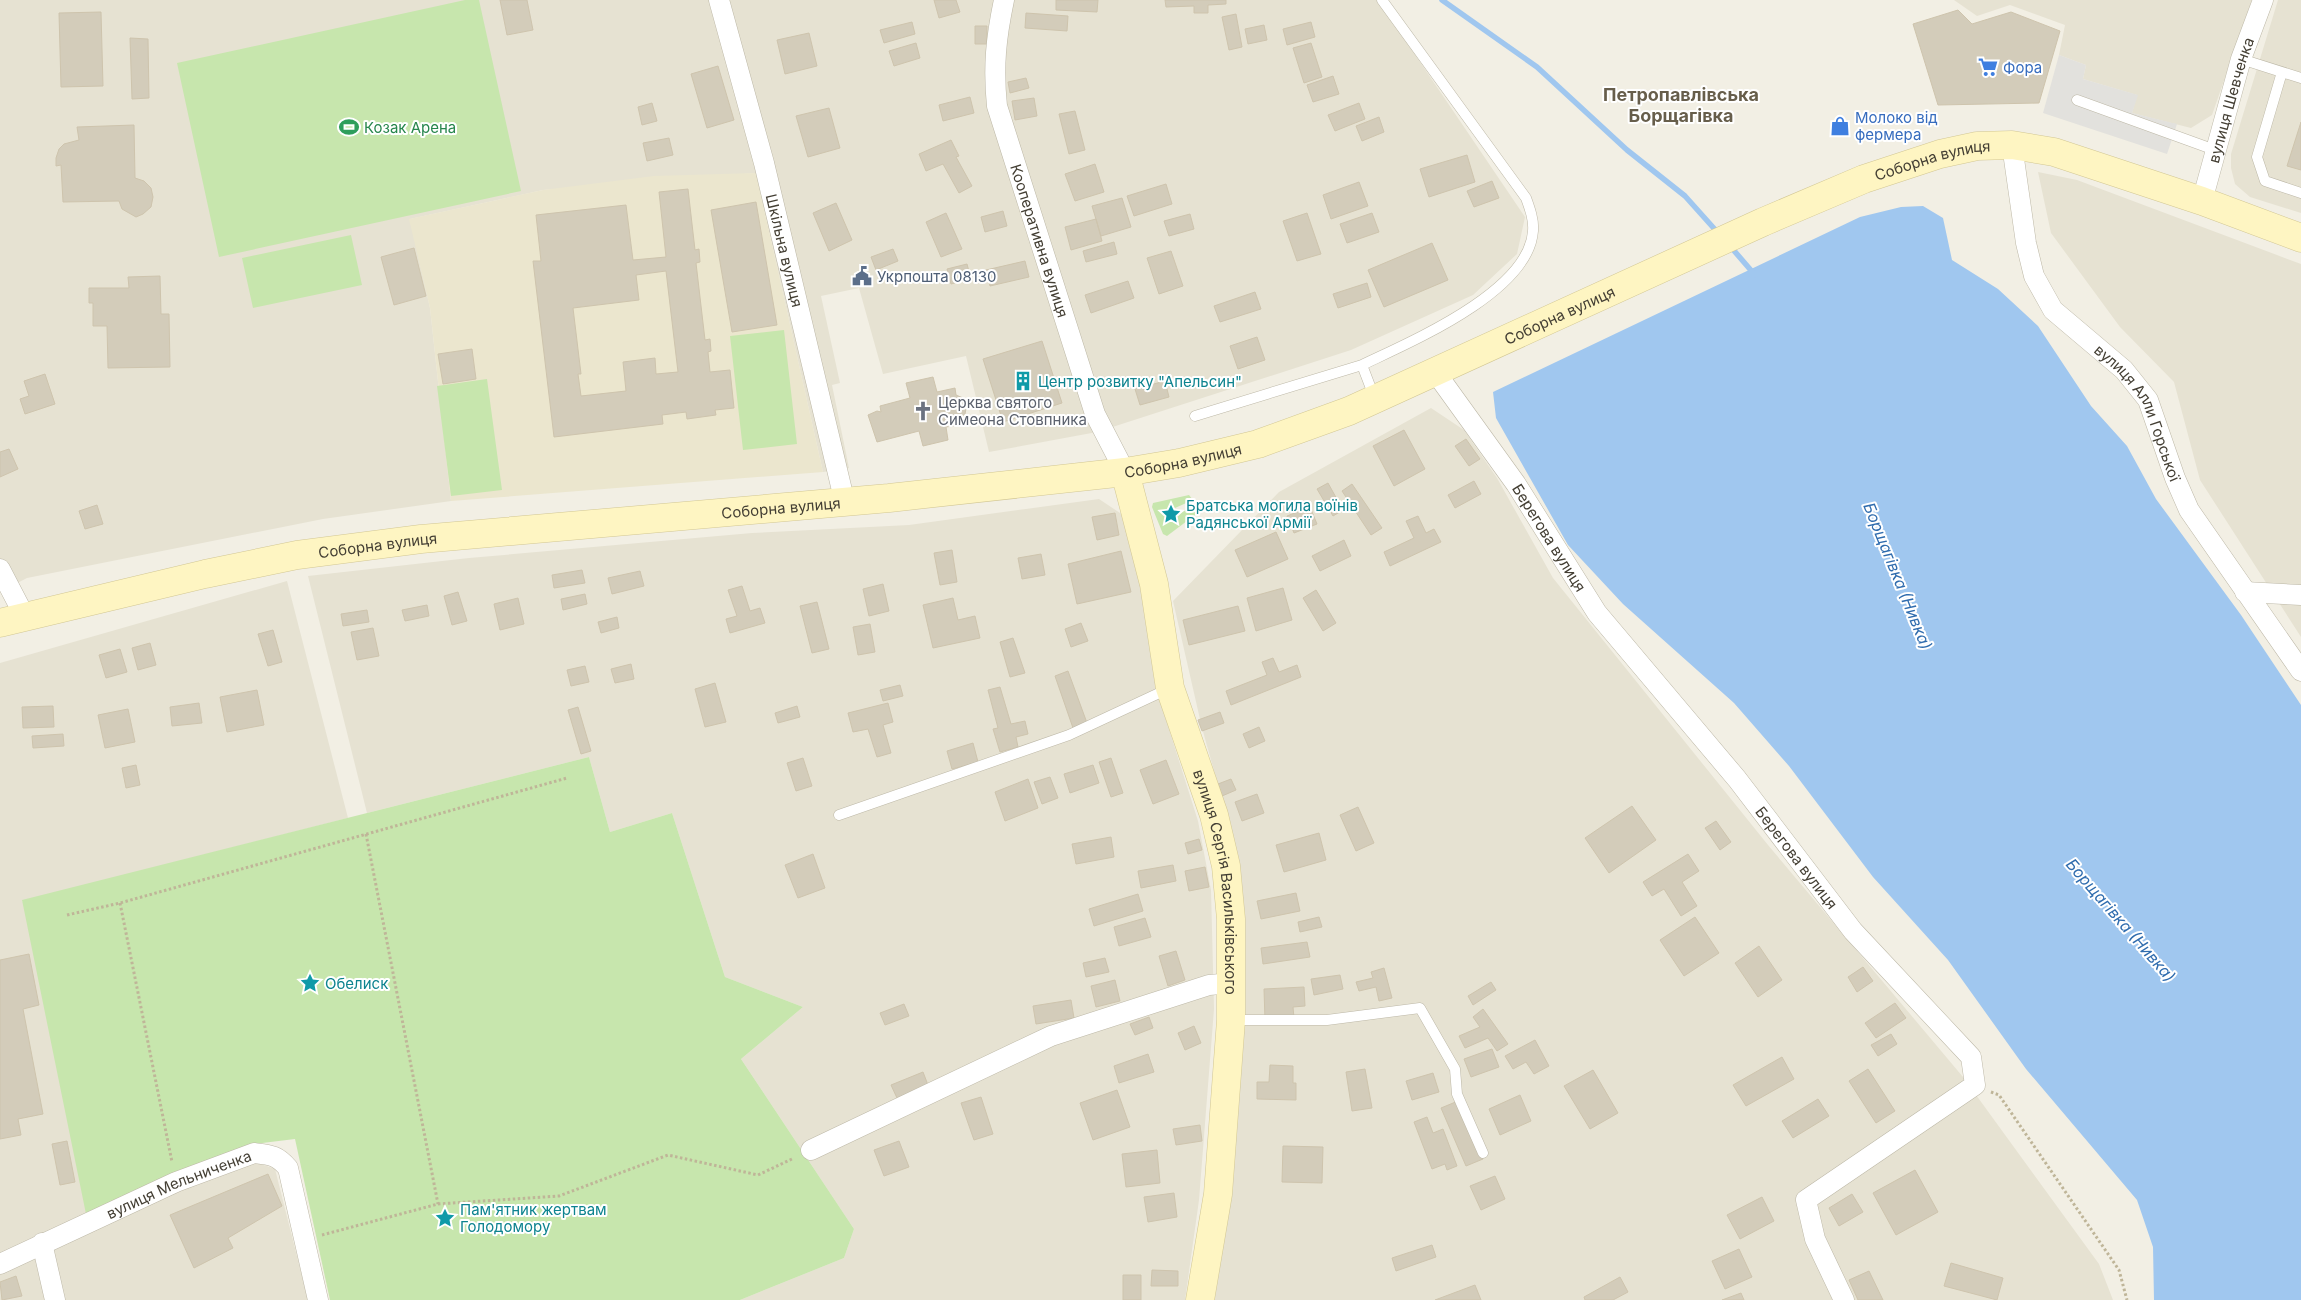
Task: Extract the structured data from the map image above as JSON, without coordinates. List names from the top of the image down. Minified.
{"streets":{"main road":["Соборна вулиця","вулиця Сергія Васильківського"],"street":["вулиця Шевченка","Кооперативна вулиця","Шкільна вулиця","вулиця Алли Горської","Берегова вулиця","вулиця Мельниченка"]},"crossings":[["вулиця Шевченка","Соборна вулиця"],["Соборна вулиця","Кооперативна вулиця"],["Соборна вулиця","Шкільна вулиця"],["Соборна вулиця","вулиця Алли Горської"],["Соборна вулиця","Берегова вулиця"],["Соборна вулиця","вулиця Сергія Васильківського"],["Кооперативна вулиця","вулиця Сергія Васильківського"]],"districts":["Петропавлівська Борщагівка"],"water":["Борщагівка (Нивка)"],"places":{"supermarket":["Фора"],"shop":["Молоко від фермера"],"sports":["Козак Арена"],"public building":["Укрпошта 08130"],"building":["Центр розвитку \"Апельсин\""],"church":["Церква святого Симеона Стовпника"],"place":["Братська могила воїнів Радянської Армії","Обелиск","Пам'ятник жертвам Голодомору"]}}
